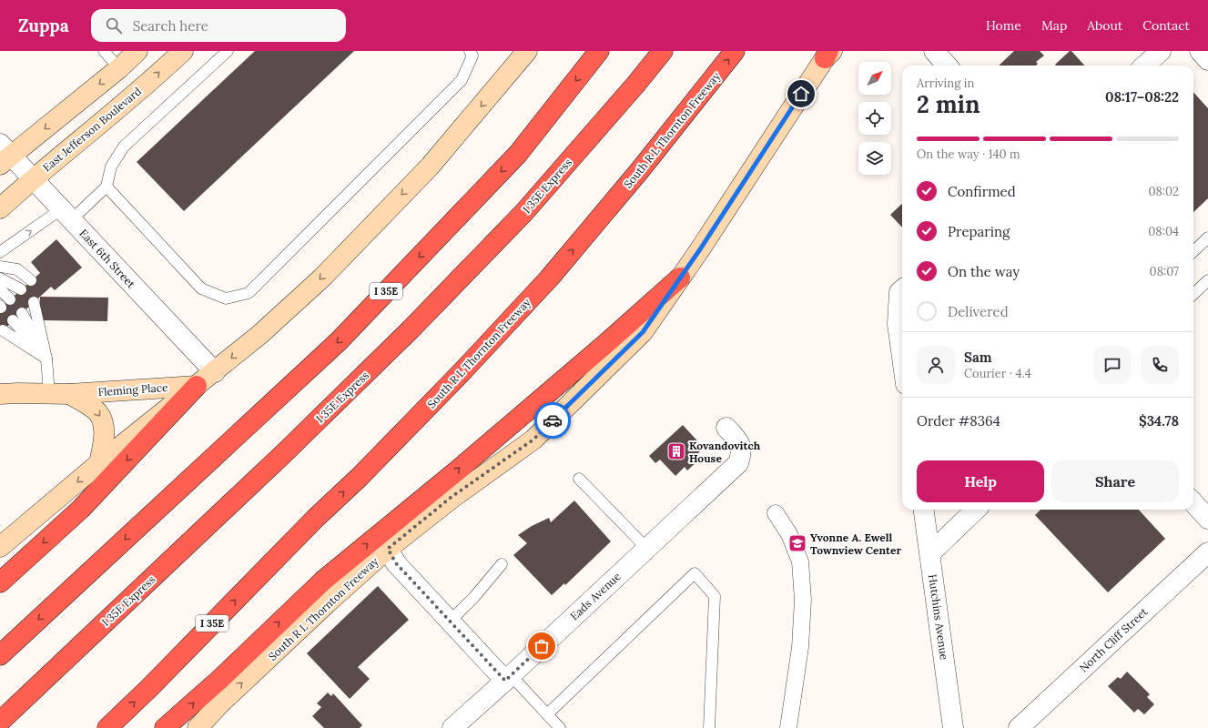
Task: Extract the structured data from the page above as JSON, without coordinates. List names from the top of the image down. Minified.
{"streets":{"highway":["South R L Thornton Freeway","I 35E Express","I 35E"],"main road":["East Jefferson Boulevard","Fleming Place"],"street":["East 6th Street","Eads Avenue","Hutchins Avenue","North Cliff Street"]},"crossings":[["East Jefferson Boulevard","East 6th Street"]],"places":{"building":["Kovandovitch House"],"school or university":["Yvonne A. Ewell Townview Center"]},"north":"top right","page":{"header":"Zuppa","search":"Search here","nav":["Home","Map","About","Contact"],"heading":["2 min","Arriving in","08:17–08:22"],"panel":["Sam","Courier · 4.4","Order #8364","$34.78"],"bar":"On the way · 140 m","list":[["Confirmed","08:02"],["Preparing","08:04"],["On the way","08:07"],"Delivered"],"buttons":["Help","Share"]}}
